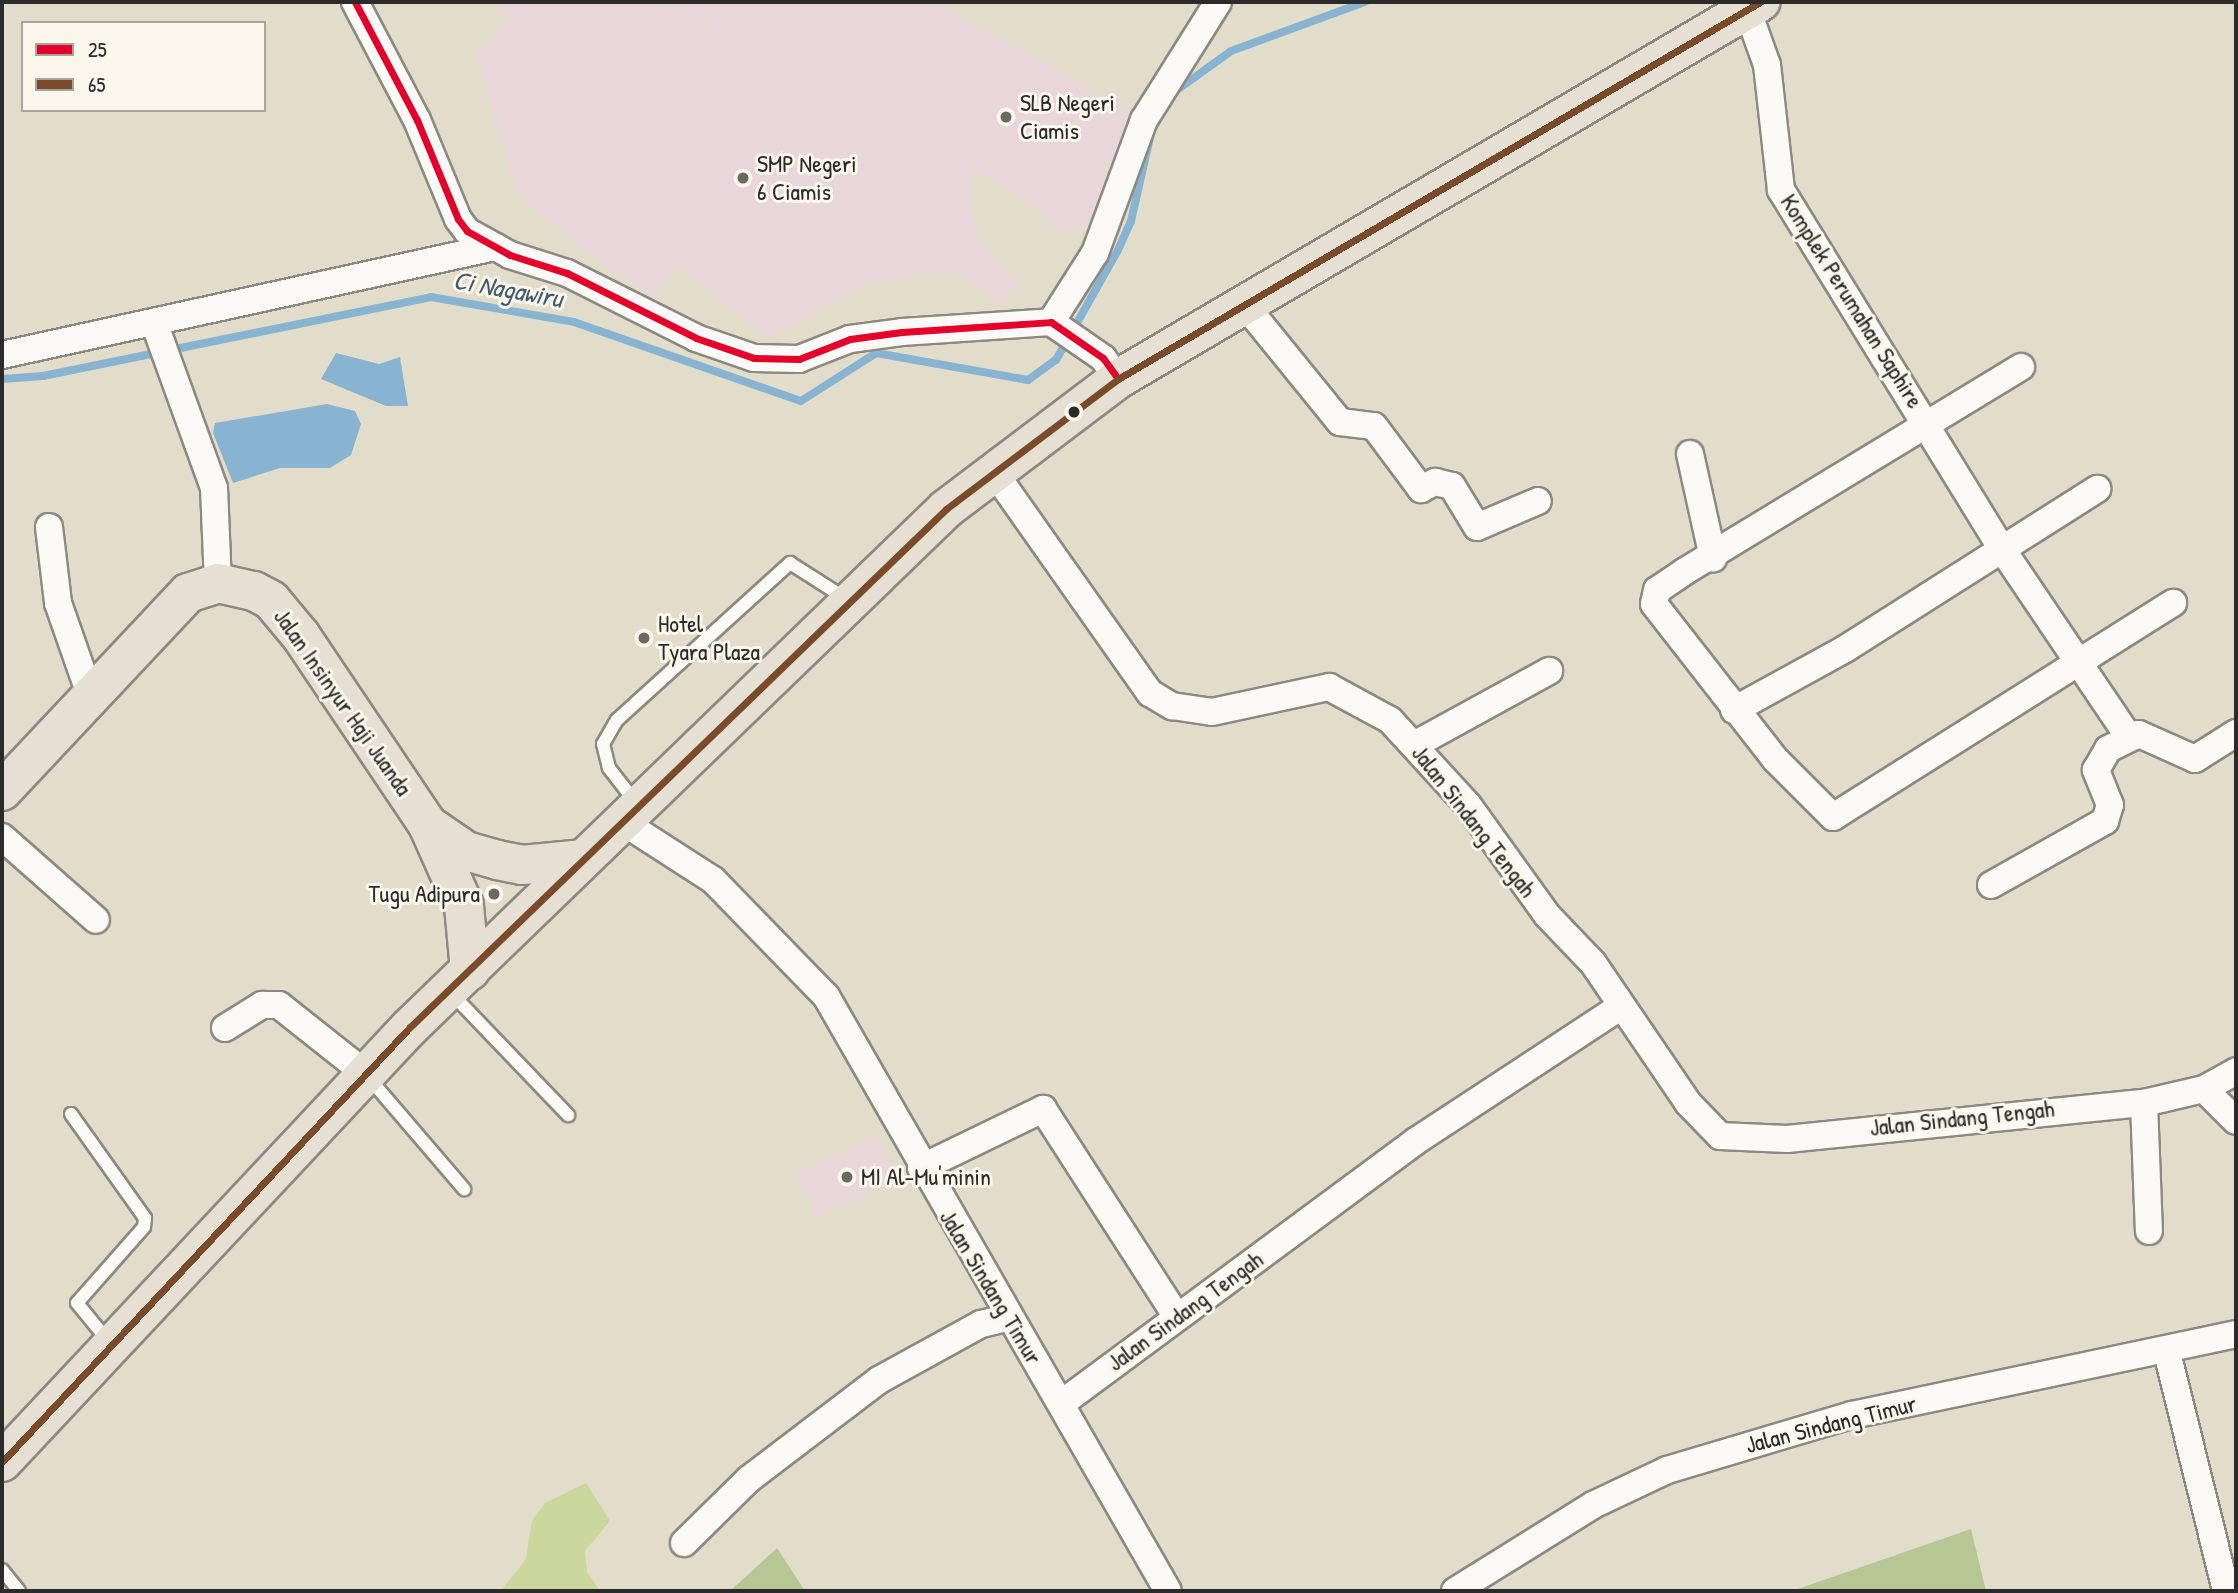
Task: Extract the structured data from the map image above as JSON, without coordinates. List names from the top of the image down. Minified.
{"streets":{"highway":["Jalan Insinyur Haji Juanda"],"street":["Komplek Perumahan Saphire","Jalan Sindang Tengah","Jalan Sindang Timur"]},"crossings":[["Jalan Sindang Tengah","Jalan Sindang Timur"]],"water":["Ci Nagawiru"],"places":["SLB Negeri Ciamis","SMP Negeri 6 Ciamis","Hotel Tyara Plaza","Tugu Adipura","MI Al-Mu'minin"],"lines":["transit line 25","transit line 65"],"legend":["25","65"]}
